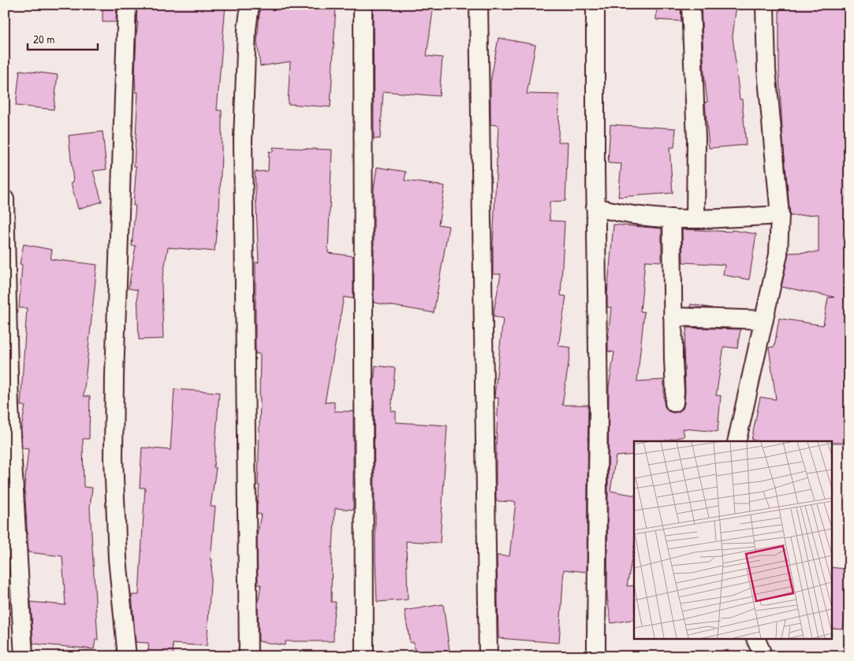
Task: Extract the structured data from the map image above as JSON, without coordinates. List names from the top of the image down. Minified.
{"scale_bar":"20 m"}
